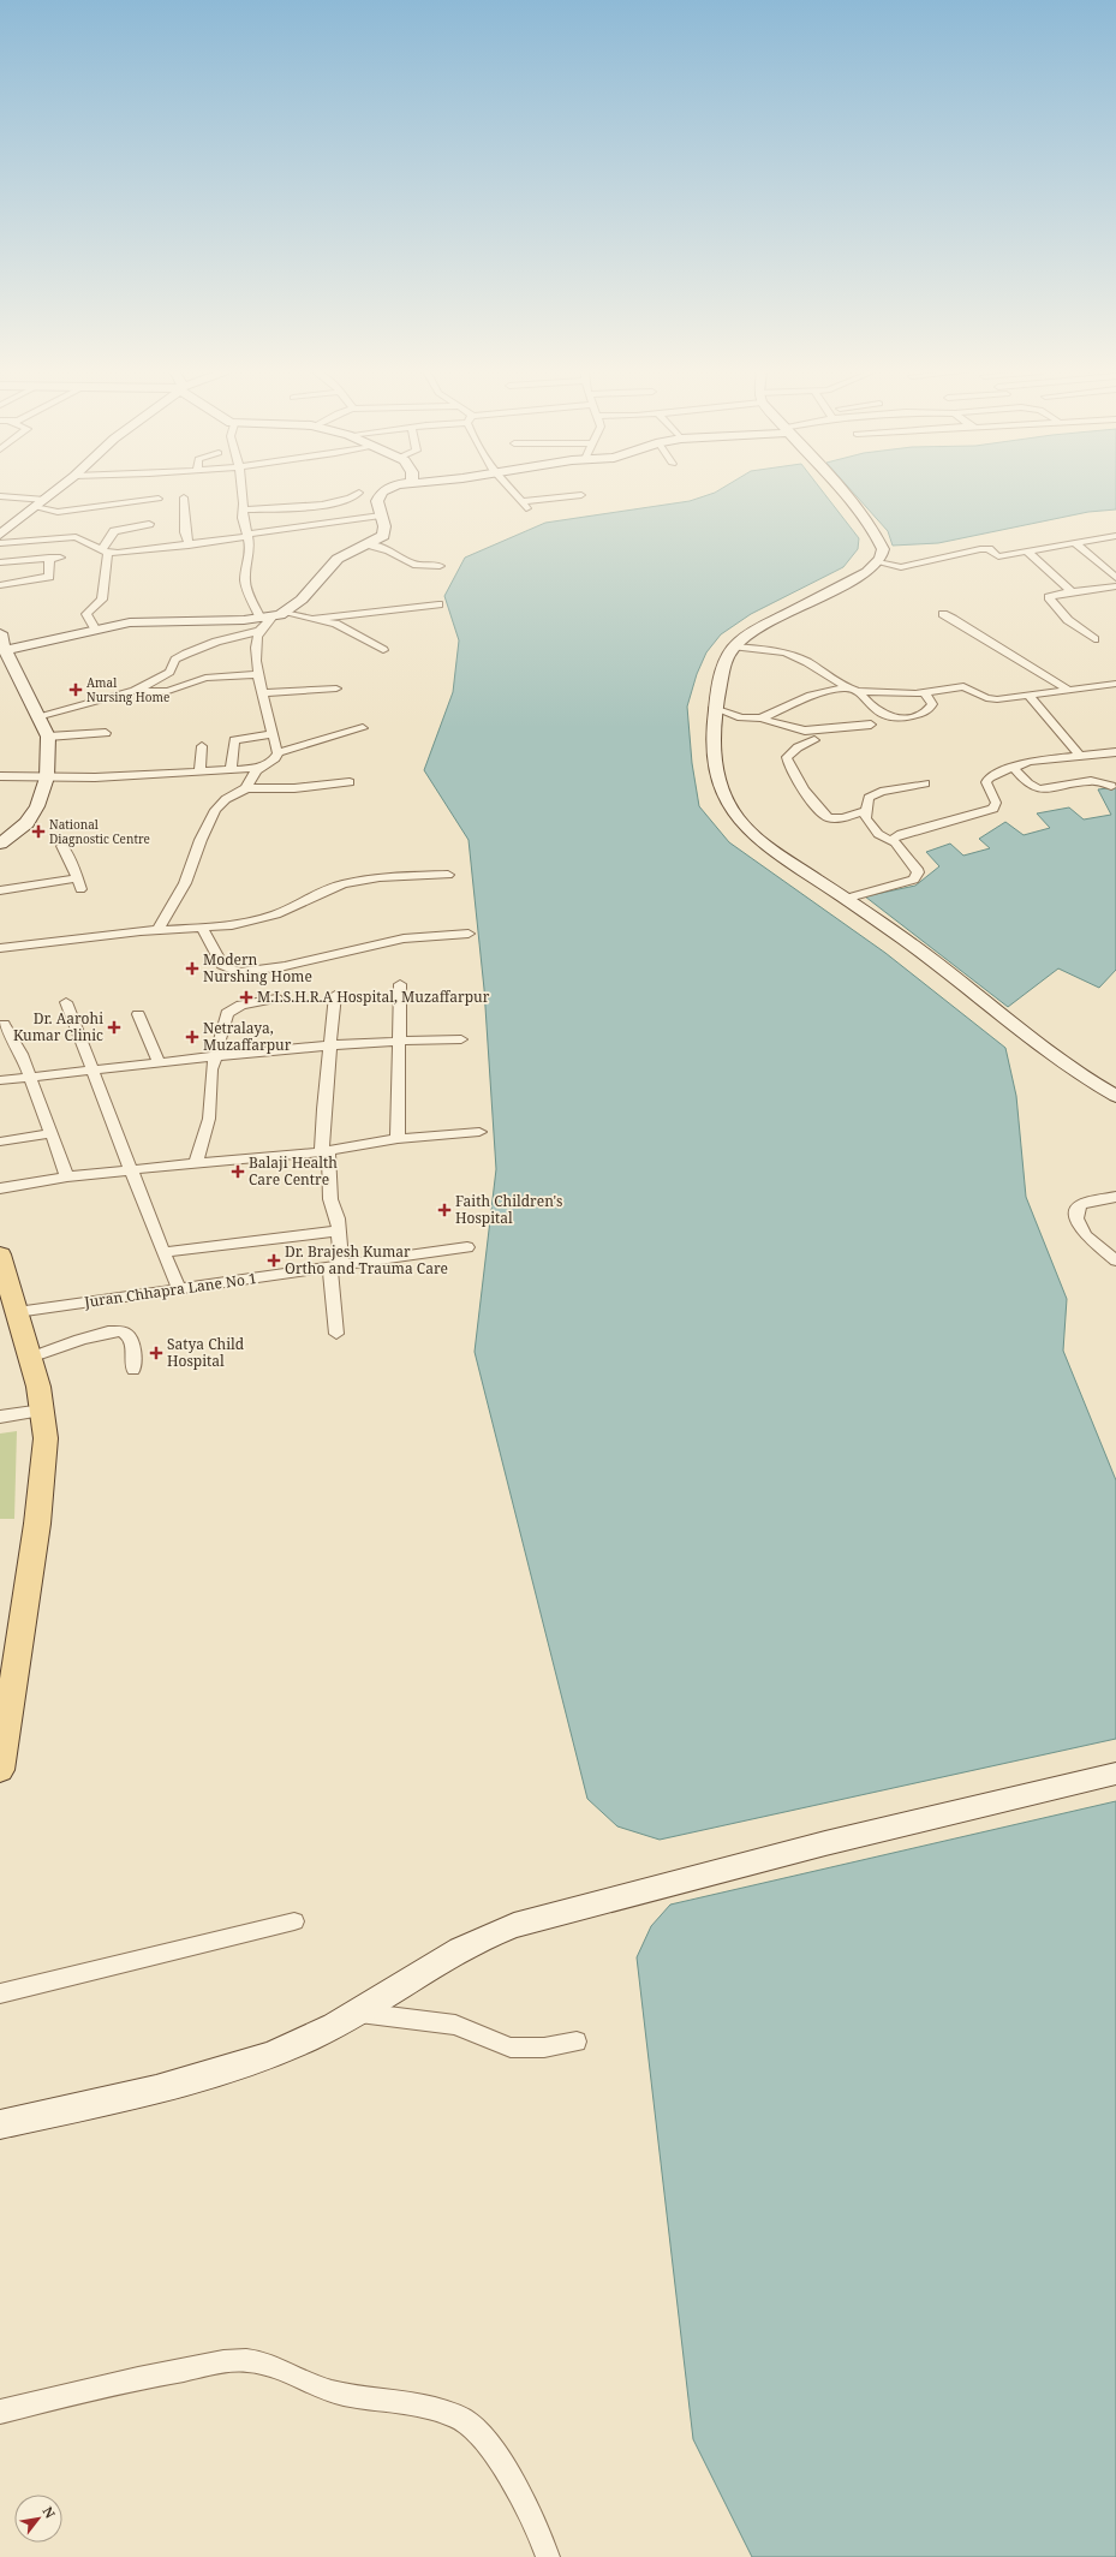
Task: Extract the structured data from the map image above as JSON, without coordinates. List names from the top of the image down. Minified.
{"streets":{"street":["Juran Chhapra Lane No 1"]},"places":{"health":["Amal Nursing Home","National Diagnostic Centre","Modern Nurshing Home","M.I.S.H.R.A Hospital, Muzaffarpur","Dr. Aarohi Kumar Clinic","Netralaya, Muzaffarpur","Balaji Health Care Centre","Faith Children's Hospital","Dr. Brajesh Kumar Ortho and Trauma Care","Satya Child Hospital"]},"north":"top right"}
